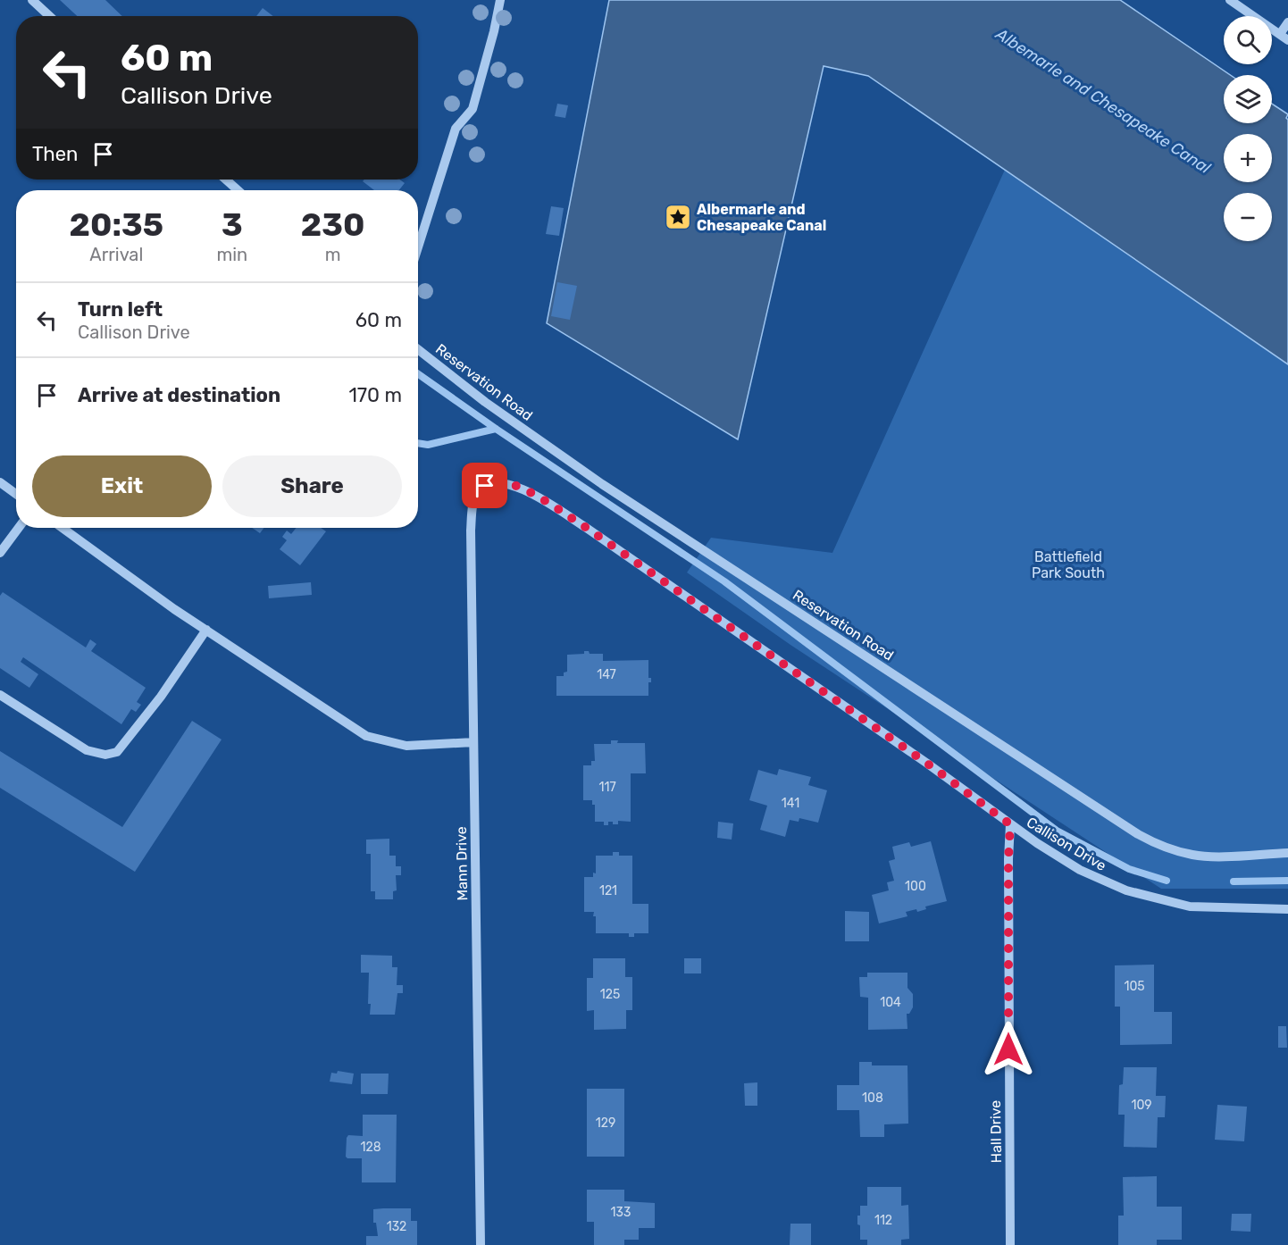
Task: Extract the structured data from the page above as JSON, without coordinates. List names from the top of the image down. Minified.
{"streets":{"street":["Reservation Road","Callison Drive","Mann Drive","Hall Drive"]},"crossings":[["Callison Drive","Mann Drive"],["Callison Drive","Hall Drive"]],"water":["Albemarle and Chesapeake Canal"],"parks":["Battlefield Park South"],"places":{"place":["Albermarle and Chesapeake Canal"]},"house_numbers":["147","117","141","100","121","105","125","104","108","109","129","128","133","112","132"],"page":{"map_buttons":["+","−"],"turn":["60 m","Callison Drive"],"then":"Then","eta":["20:35","Arrival","3","min","230","m"],"list":[{"name":"Turn left","note":"Callison Drive","value":"60 m"},{"name":"Arrive at destination","value":"170 m"}],"buttons":["Exit","Share"]}}
